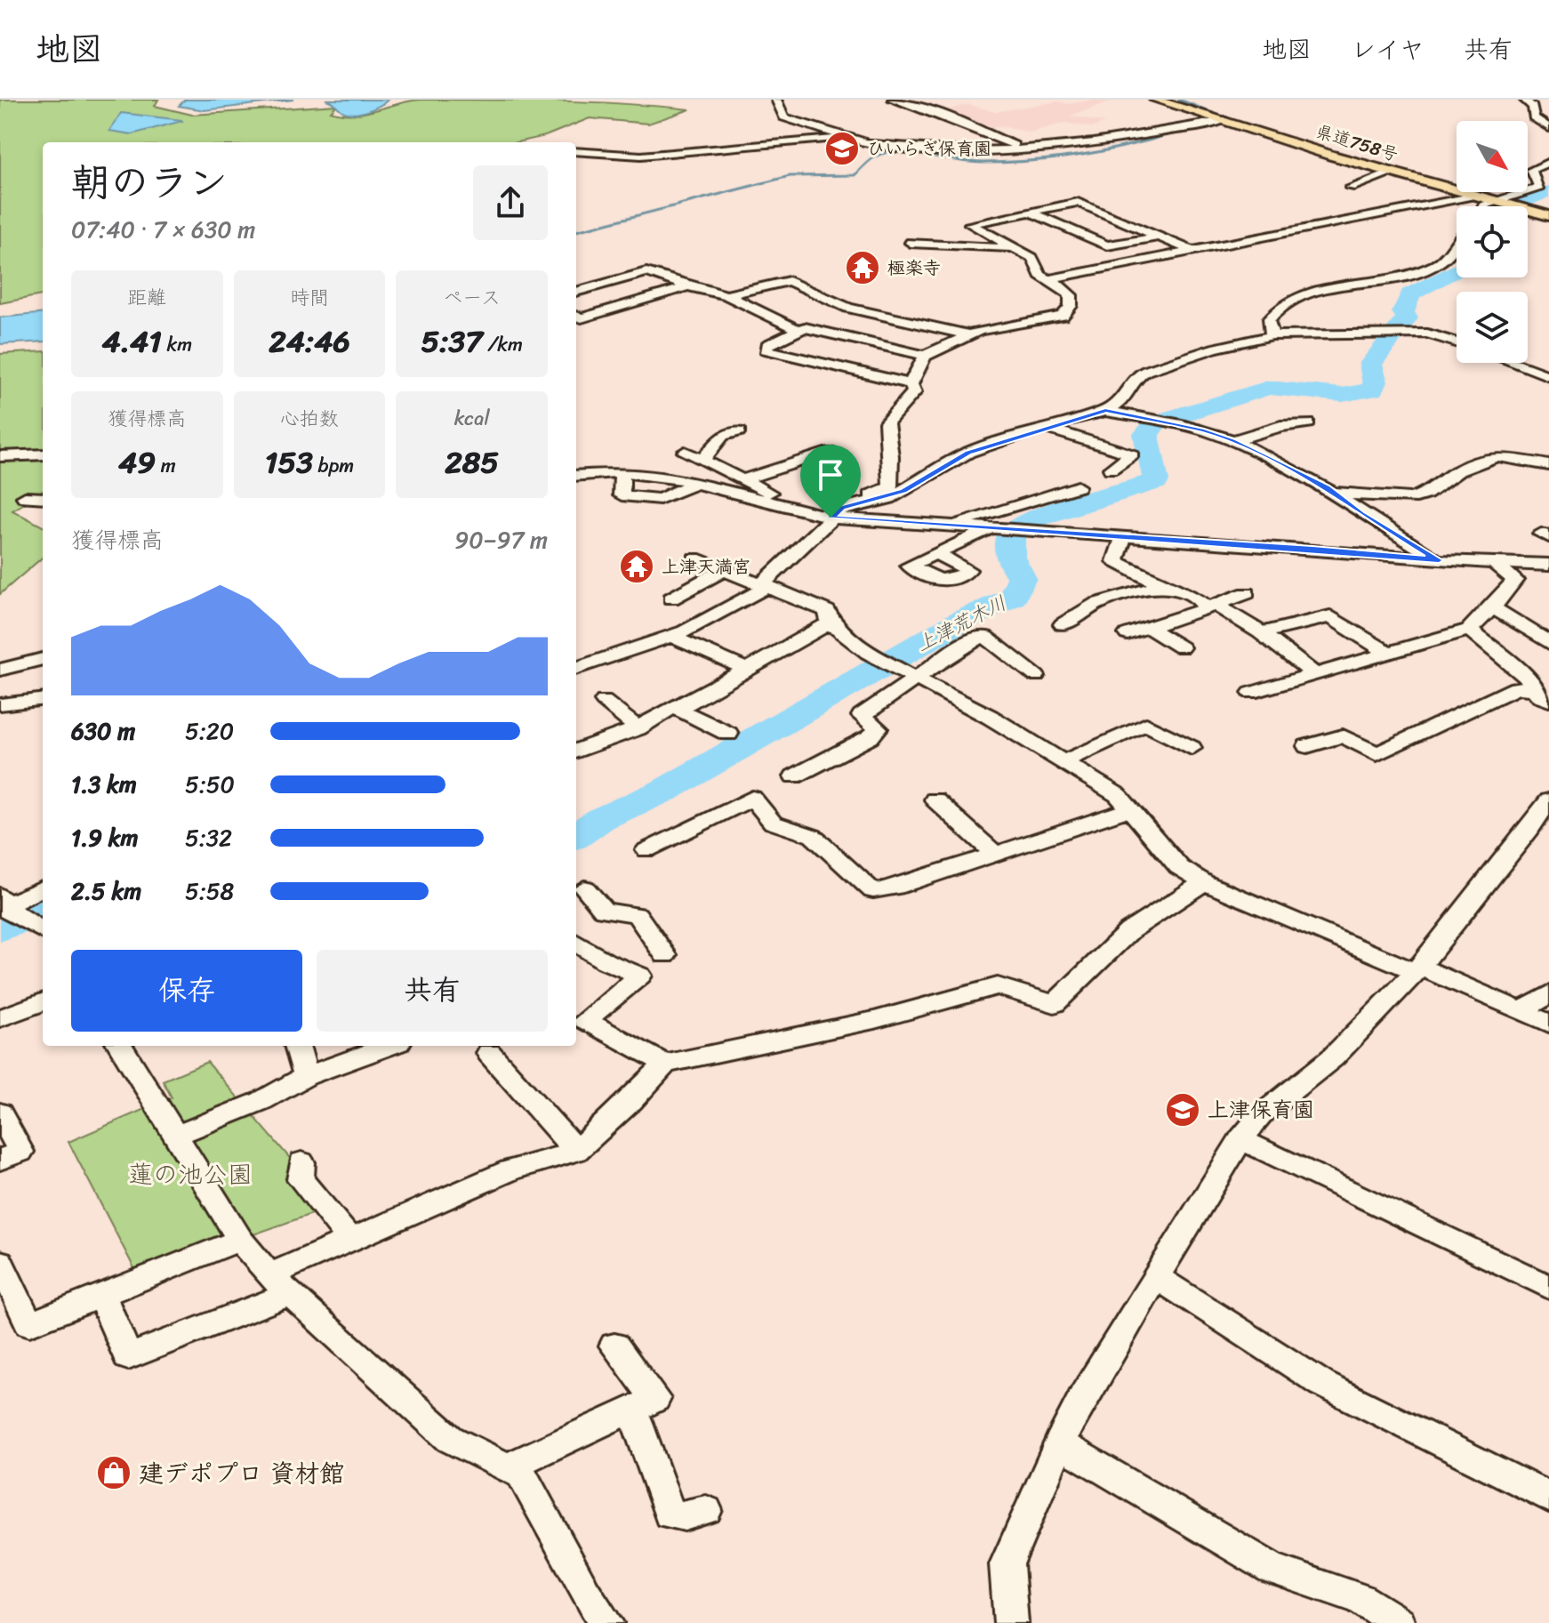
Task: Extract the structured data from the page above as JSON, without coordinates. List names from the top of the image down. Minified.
{"streets":{"main road":["県道758号"]},"water":["上津荒木川"],"parks":["蓮の池公園"],"places":{"school or university":["ひいらぎ保育園","上津保育園"],"temple":["極楽寺","上津天満宮"],"shop":["建デポプロ 資材館"]},"north":"bottom right","page":{"header":"地図","nav":["地図","レイヤ","共有"],"heading":["朝のラン","07:40 · 7 × 630 m"],"stats":[["距離","4.41 km"],["時間","24:46"],["ペース","5:37 /km"],["獲得標高","49 m"],["心拍数","153 bpm"],["kcal","285"]],"chart":["獲得標高","90–97 m"],"list":[{"name":"630 m","note":"5:20"},{"name":"1.3 km","note":"5:50"},{"name":"1.9 km","note":"5:32"},{"name":"2.5 km","note":"5:58"}],"buttons":["保存","共有"]}}
